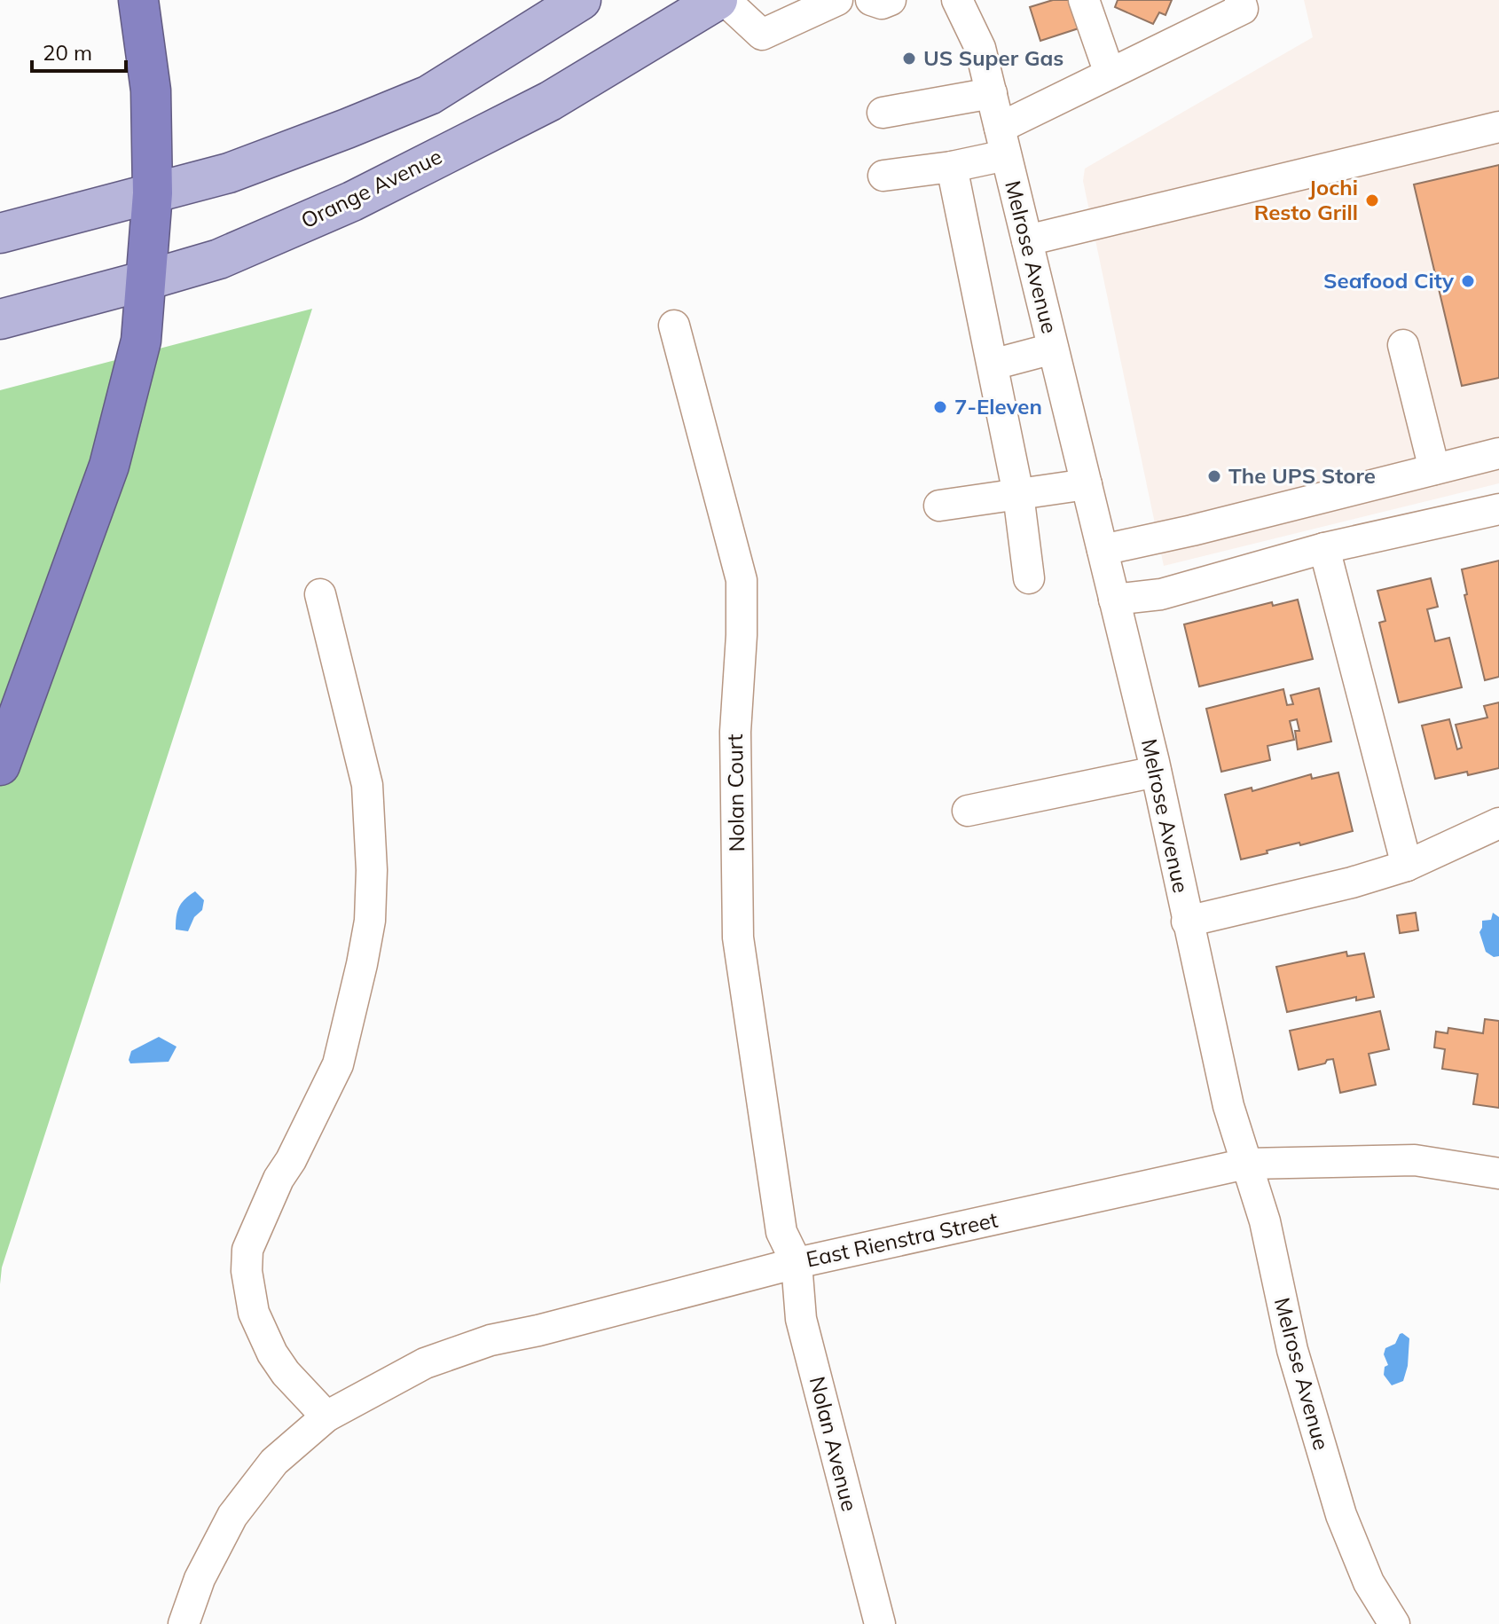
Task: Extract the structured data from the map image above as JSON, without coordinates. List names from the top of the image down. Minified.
{"streets":{"main road":["Orange Avenue"],"street":["Melrose Avenue","Nolan Court","East Rienstra Street","Nolan Avenue"]},"crossings":[["Melrose Avenue","East Rienstra Street"],["Nolan Court","East Rienstra Street"],["Nolan Court","Nolan Avenue"],["East Rienstra Street","Nolan Avenue"]],"places":["US Super Gas","Jochi Resto Grill","Seafood City","7-Eleven","The UPS Store"],"scale_bar":"20 m"}
